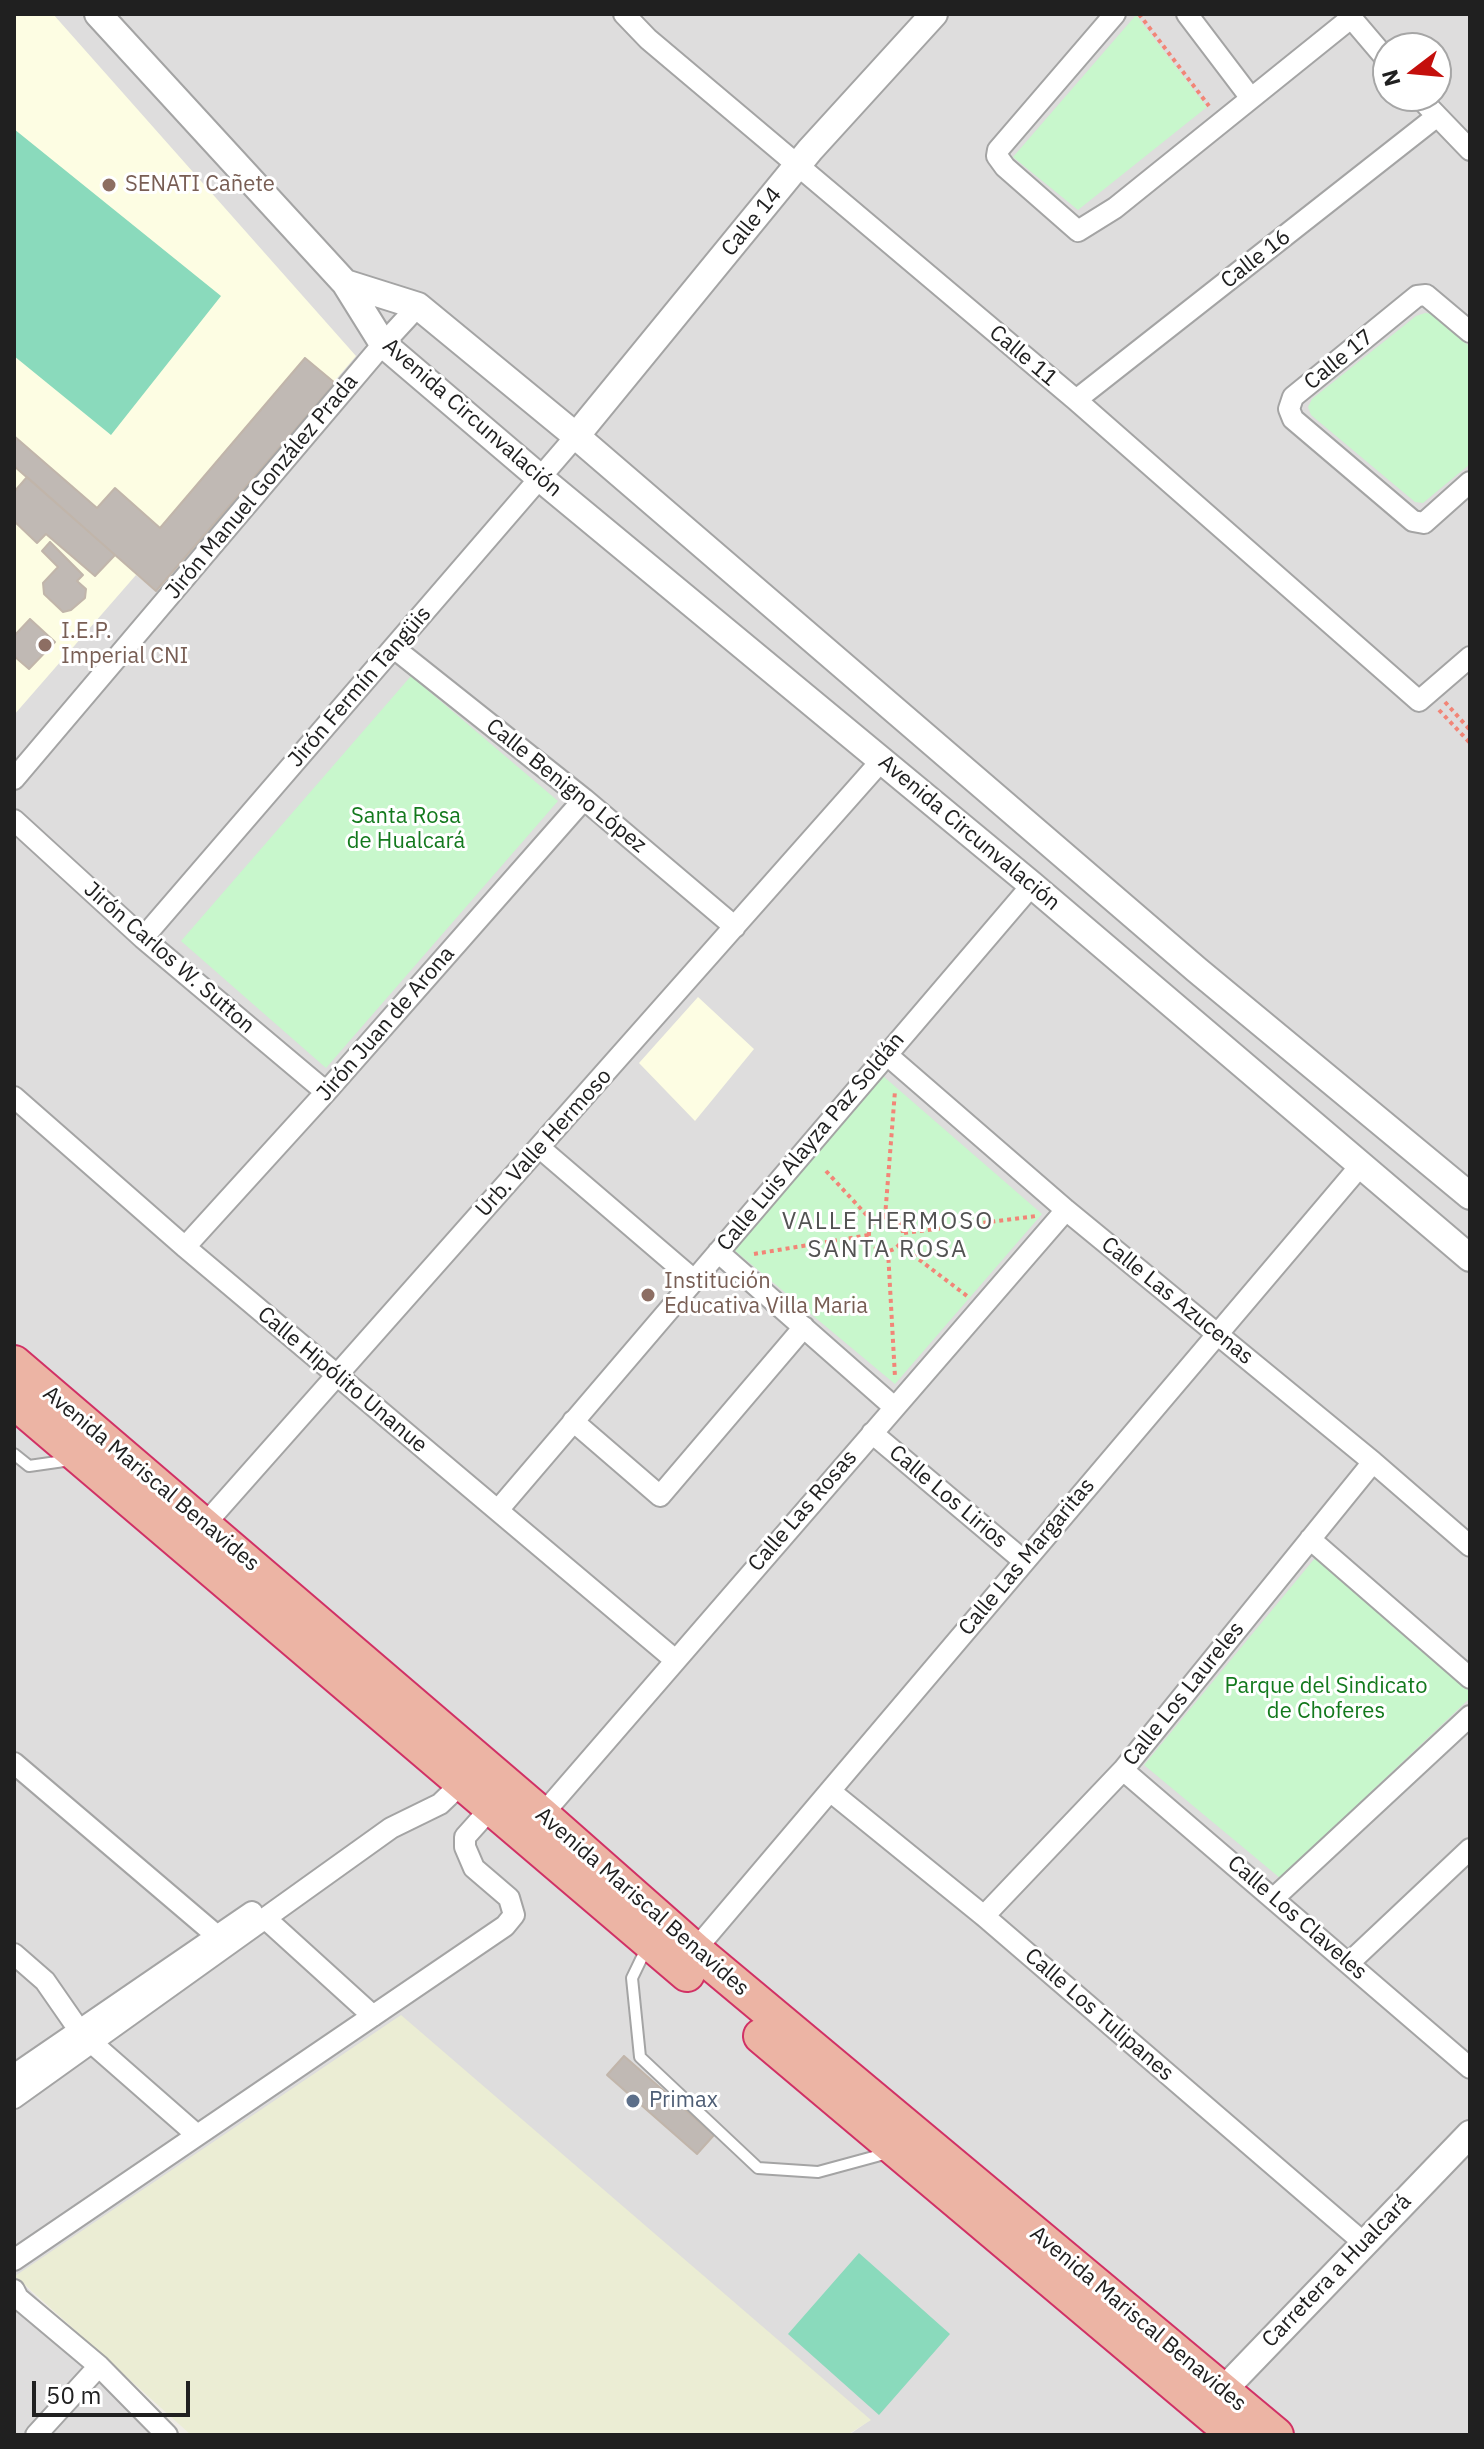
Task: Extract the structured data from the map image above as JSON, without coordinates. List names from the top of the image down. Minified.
{"streets":{"highway":["Avenida Mariscal Benavides"],"street":["Calle 14","Calle 16","Calle 11","Calle 17","Avenida Circunvalación","Jirón Manuel González Prada","Jirón Fermín Tangüis","Calle Benigno López","Jirón Carlos W. Sutton","Jirón Juan de Arona","Calle Luis Alayza Paz Soldán","Urb. Valle Hermoso","Calle Las Azucenas","Calle Hipólito Unanue","Calle Los Lirios","Calle Las Rosas","Calle Las Margaritas","Calle Los Laureles","Calle Los Claveles","Calle Los Tulipanes","Carretera a Hualcará"]},"crossings":[["Calle 14","Calle 11"],["Calle 14","Avenida Circunvalación"],["Calle 14","Jirón Fermín Tangüis"],["Calle 16","Calle 11"],["Avenida Circunvalación","Jirón Manuel González Prada"],["Avenida Circunvalación","Jirón Fermín Tangüis"],["Avenida Circunvalación","Calle Luis Alayza Paz Soldán"],["Avenida Circunvalación","Urb. Valle Hermoso"],["Avenida Circunvalación","Calle Las Margaritas"],["Jirón Fermín Tangüis","Calle Benigno López"],["Jirón Fermín Tangüis","Jirón Carlos W. Sutton"],["Calle Benigno López","Jirón Juan de Arona"],["Calle Benigno López","Urb. Valle Hermoso"],["Jirón Carlos W. Sutton","Jirón Juan de Arona"],["Jirón Juan de Arona","Calle Hipólito Unanue"],["Calle Luis Alayza Paz Soldán","Calle Las Azucenas"],["Calle Luis Alayza Paz Soldán","Calle Hipólito Unanue"],["Urb. Valle Hermoso","Calle Hipólito Unanue"],["Urb. Valle Hermoso","Avenida Mariscal Benavides"],["Calle Las Azucenas","Calle Las Rosas"],["Calle Las Azucenas","Calle Las Margaritas"],["Calle Las Azucenas","Calle Los Laureles"],["Calle Hipólito Unanue","Calle Las Rosas"],["Avenida Mariscal Benavides","Calle Las Rosas"],["Avenida Mariscal Benavides","Calle Las Margaritas"],["Avenida Mariscal Benavides","Carretera a Hualcará"],["Calle Los Lirios","Calle Las Rosas"],["Calle Los Lirios","Calle Las Margaritas"],["Calle Las Margaritas","Calle Los Tulipanes"],["Calle Los Laureles","Calle Los Claveles"],["Calle Los Laureles","Calle Los Tulipanes"],["Calle Los Tulipanes","Carretera a Hualcará"]],"districts":["VALLE HERMOSO SANTA ROSA"],"parks":["Santa Rosa de Hualcará","Parque del Sindicato de Choferes"],"places":["SENATI Cañete","I.E.P. Imperial CNI","Institución Educativa Villa Maria","Primax"],"scale_bar":"50 m","north":"left"}
